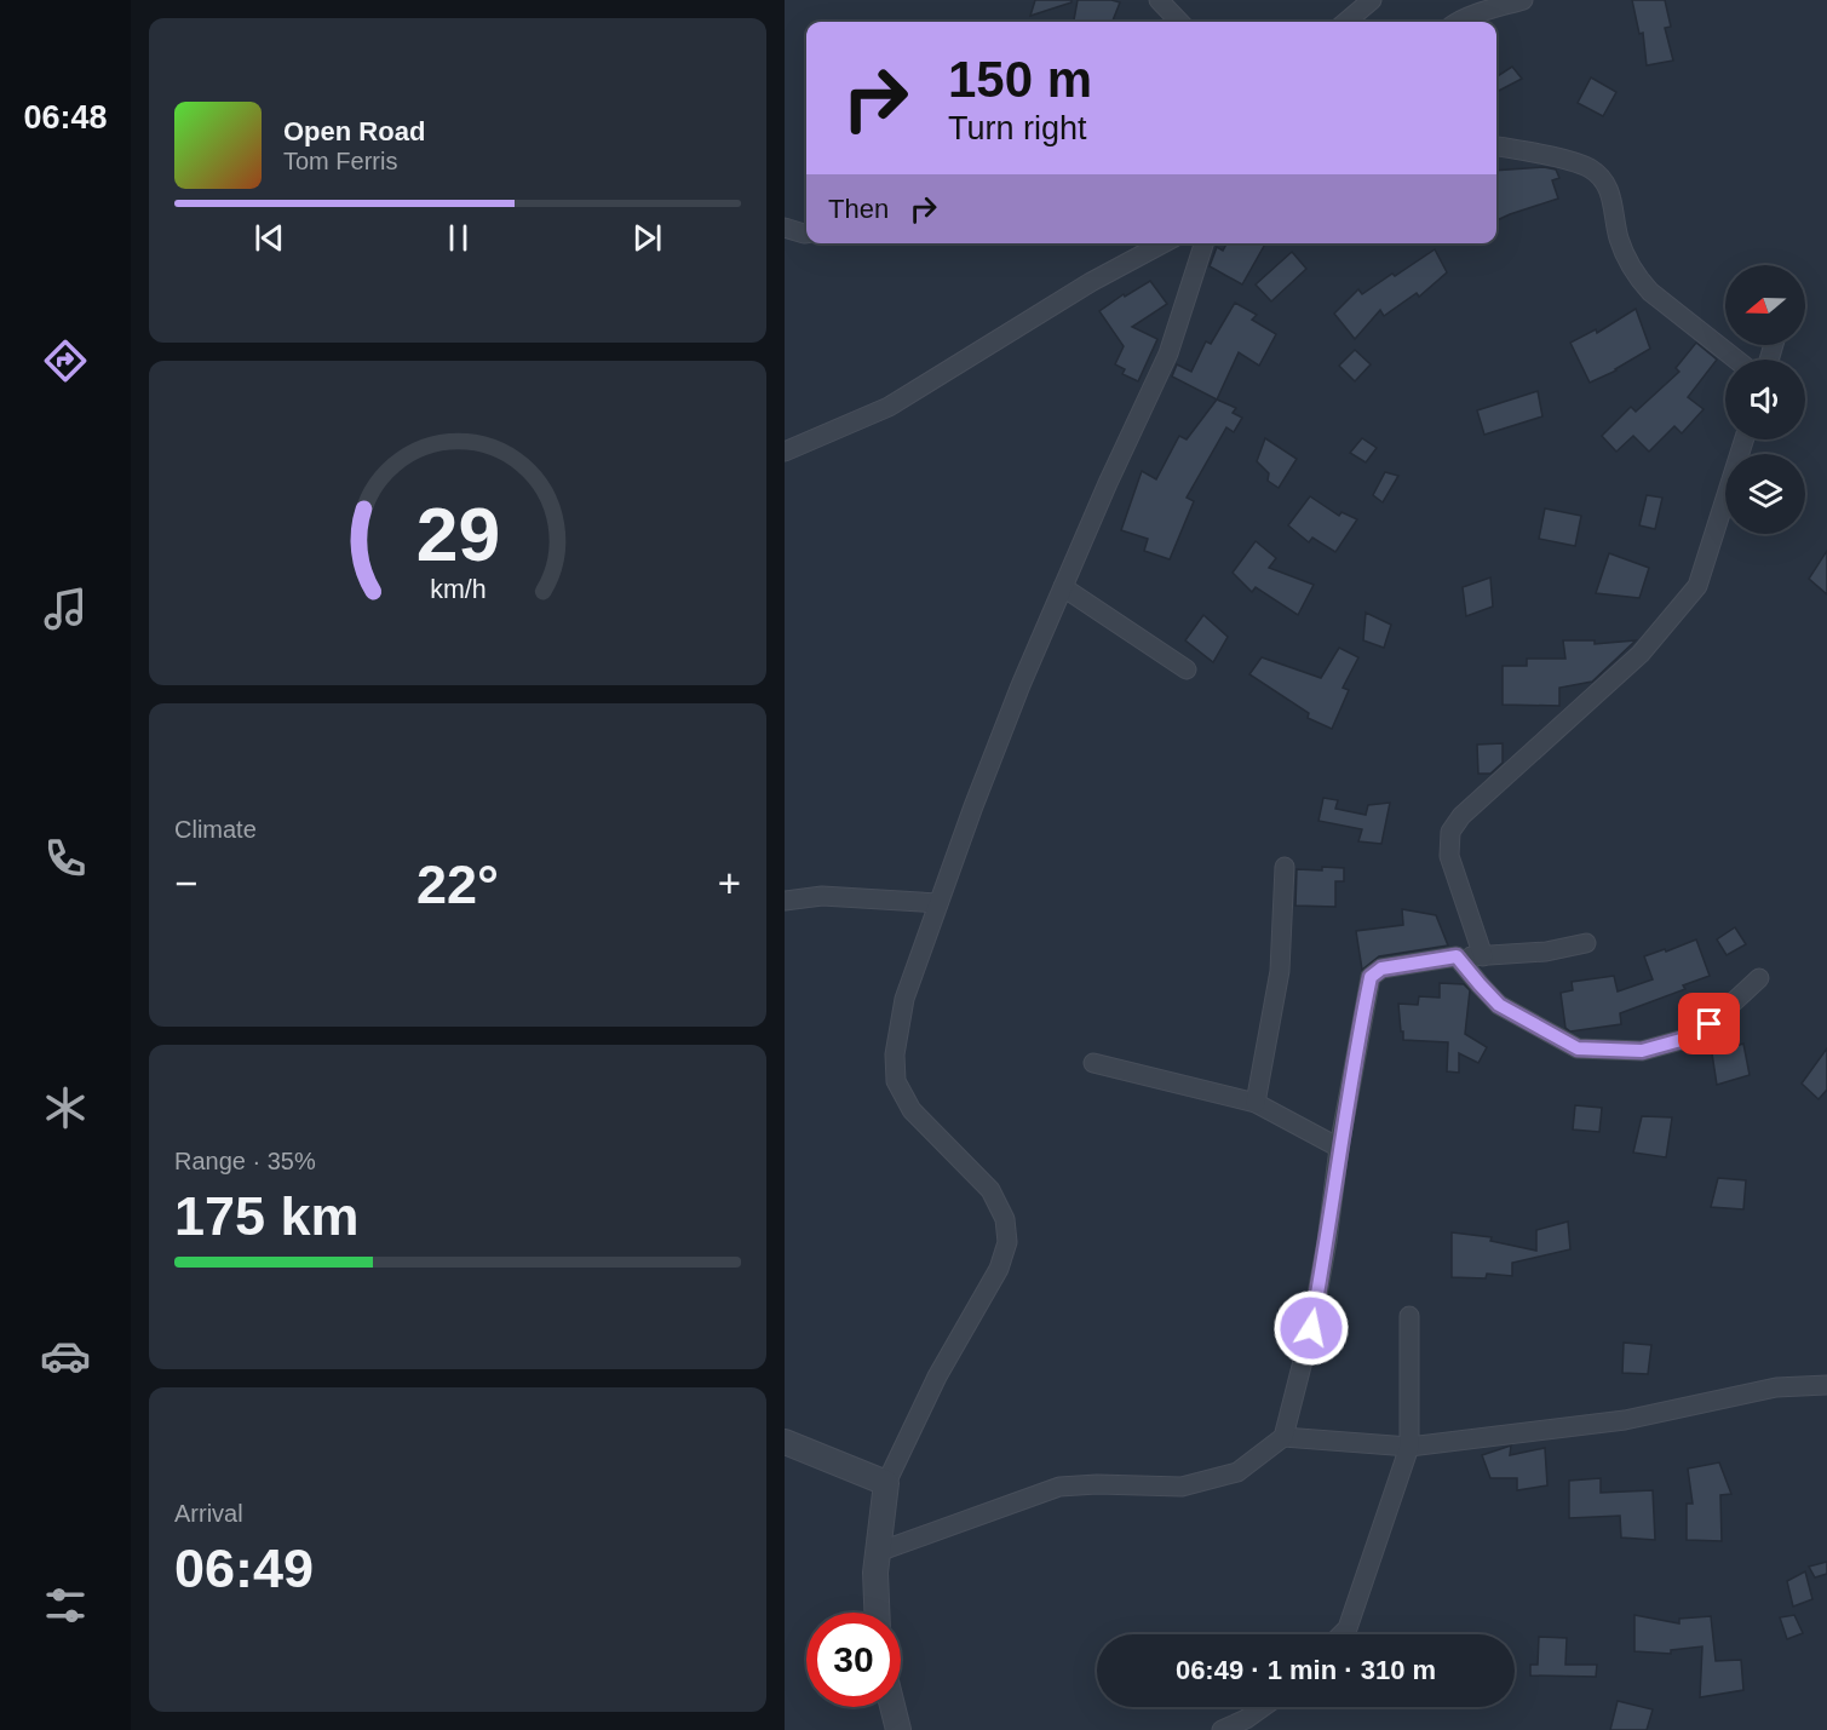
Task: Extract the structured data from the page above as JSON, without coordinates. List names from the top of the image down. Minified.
{"north":"left","page":{"tabs":"06:48","turn":["150 m","Turn right"],"song":["Open Road","Tom Ferris"],"then":"Then","tile":["Climate",["Range · 35%","175 km"],["Arrival","06:49"]],"heat":["−","22°","+"],"limit":"30","trip":"06:49 · 1 min · 310 m","gauge":["29","km/h"]}}
